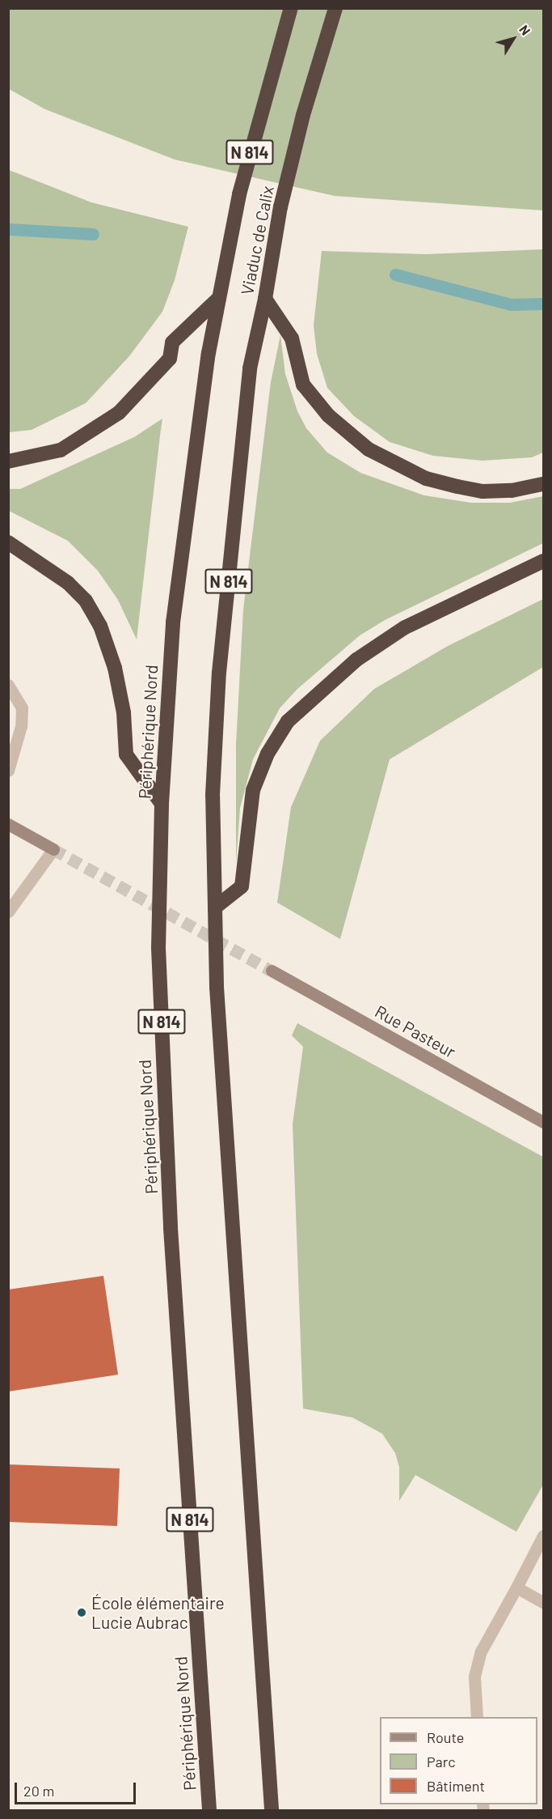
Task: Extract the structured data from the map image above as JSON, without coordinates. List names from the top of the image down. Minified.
{"streets":{"highway":["N 814","Viaduc de Calix","Périphérique Nord"],"main road":["Rue Pasteur"]},"crossings":[["N 814","Viaduc de Calix"],["Viaduc de Calix","Périphérique Nord"]],"places":["École élémentaire Lucie Aubrac"],"legend":["Route","Parc","Bâtiment"],"scale_bar":"20 m","north":"top right"}
